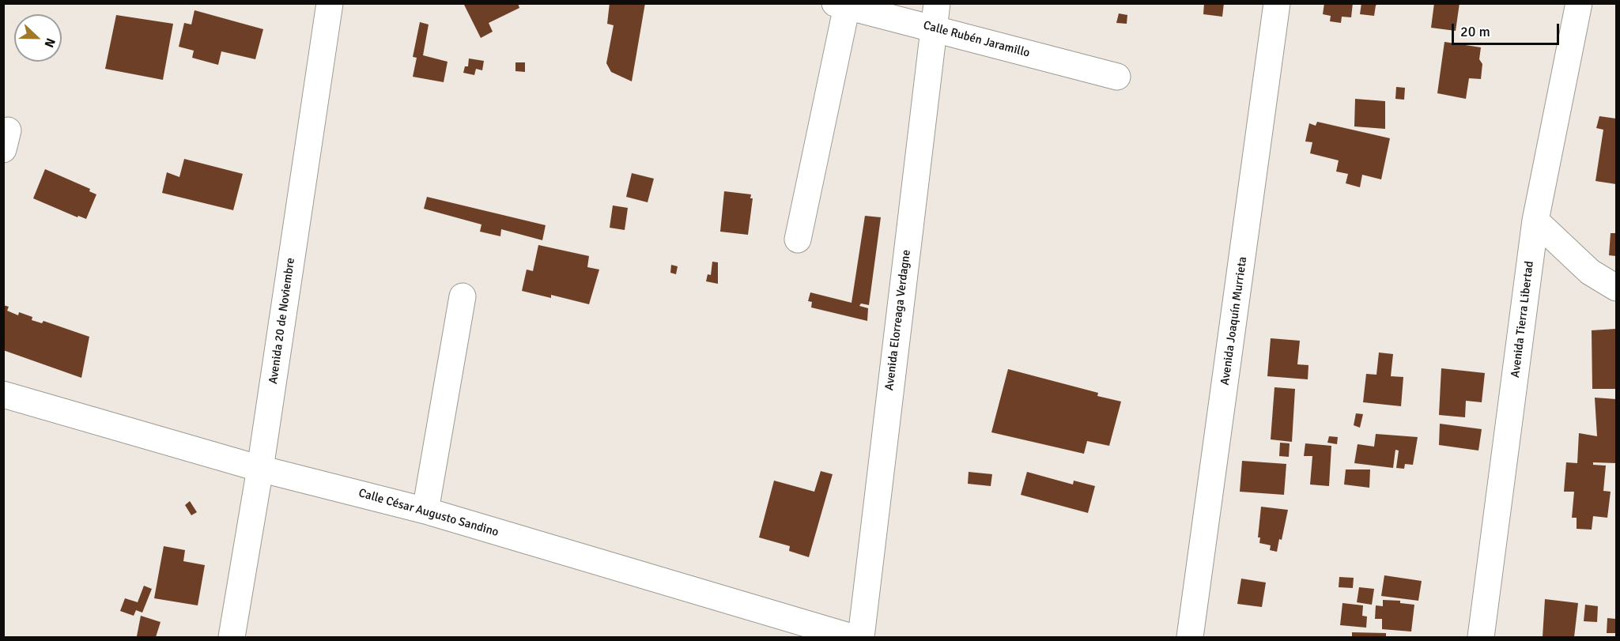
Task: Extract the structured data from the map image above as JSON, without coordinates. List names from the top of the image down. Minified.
{"streets":{"street":["Calle Rubén Jaramillo","Avenida Tierra Libertad","Avenida Elorreaga Verdagne","Avenida 20 de Noviembre","Avenida Joaquín Murrieta","Calle César Augusto Sandino"]},"crossings":[["Calle Rubén Jaramillo","Avenida Elorreaga Verdagne"],["Avenida 20 de Noviembre","Calle César Augusto Sandino"]],"scale_bar":"20 m","north":"right"}
